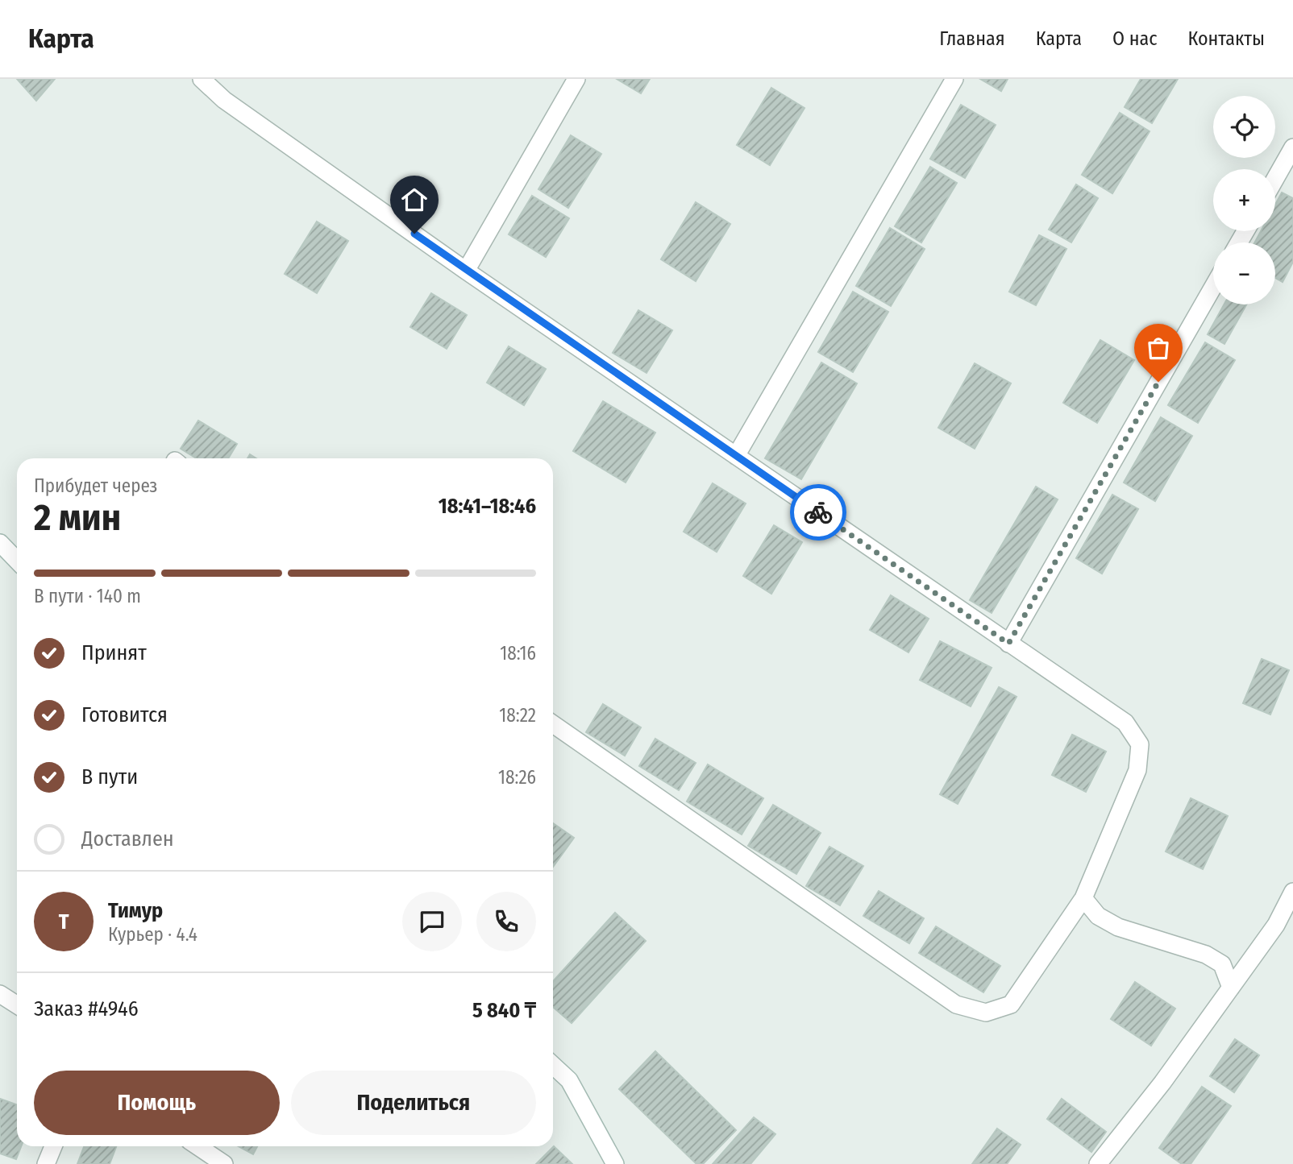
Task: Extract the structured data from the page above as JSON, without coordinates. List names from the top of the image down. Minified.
{"page":{"header":"Карта","nav":["Главная","Карта","О нас","Контакты"],"map_buttons":["+","−"],"heading":["2 мин","Прибудет через","18:41–18:46"],"panel":["Тимур","Курьер · 4.4","Заказ #4946","5 840 ₸"],"bar":"В пути · 140 m","list":[["Принят","18:16"],["Готовится","18:22"],["В пути","18:26"],"Доставлен"],"round":"Т","buttons":["Помощь","Поделиться"]}}
